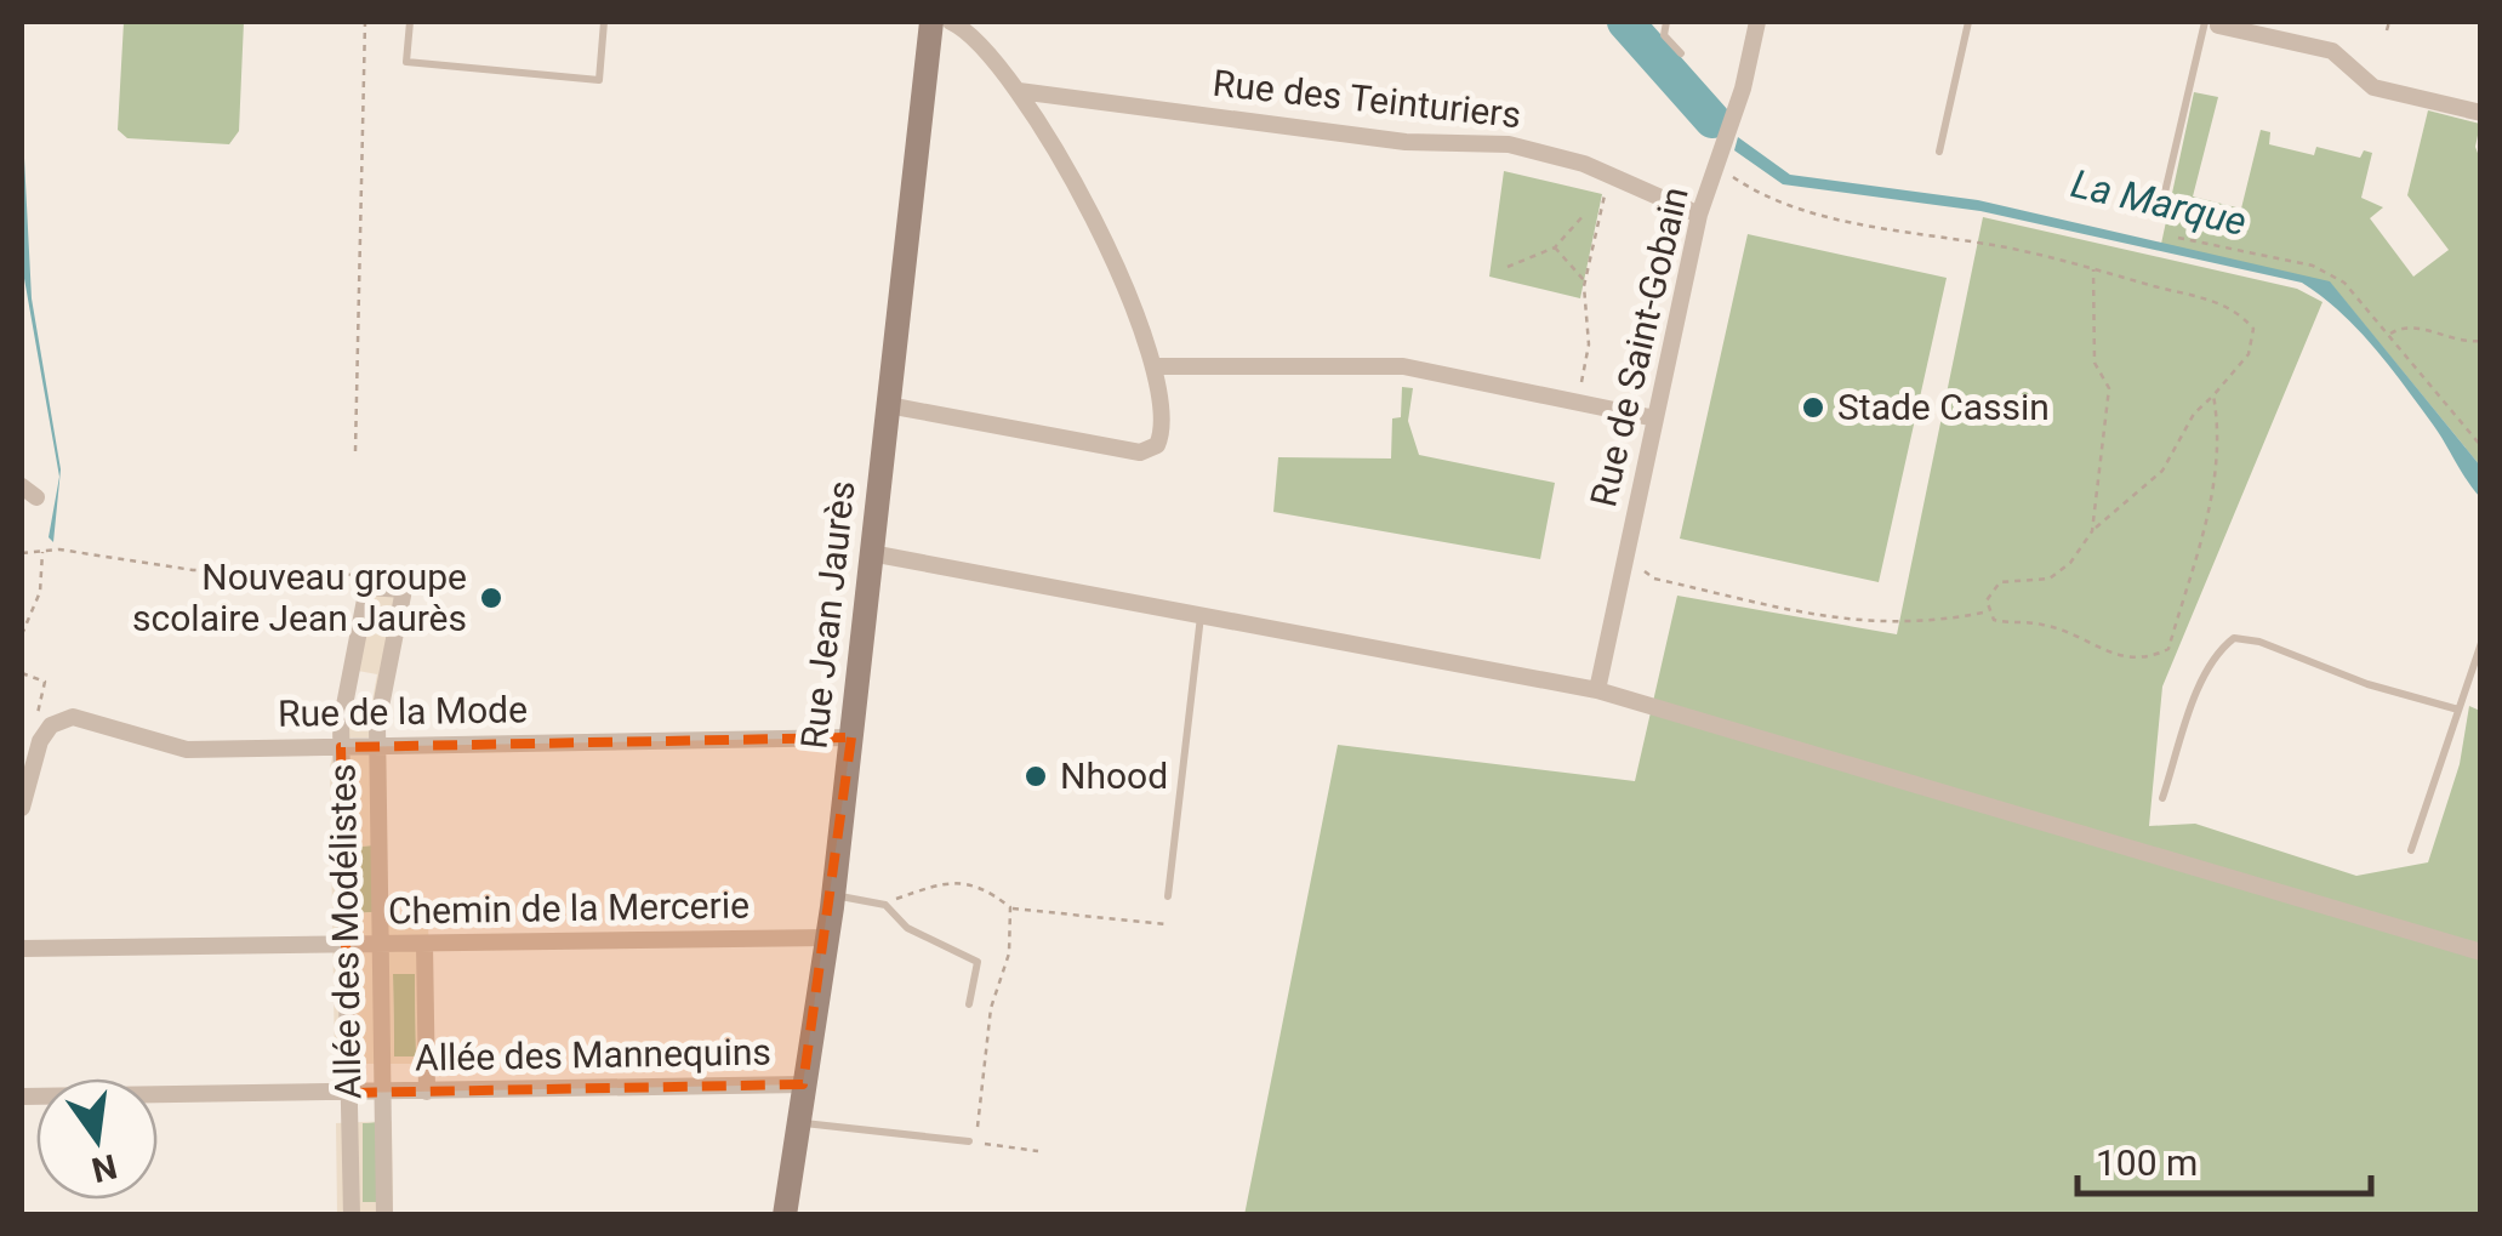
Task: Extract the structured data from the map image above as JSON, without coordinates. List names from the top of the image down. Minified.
{"streets":{"main road":["Rue Jean Jaurès"],"street":["Rue des Teinturiers","Rue de Saint-Gobain","Rue de la Mode","Chemin de la Mercerie","Allée des Modélistes","Allée des Mannequins"]},"crossings":[["Rue des Teinturiers","Rue de Saint-Gobain"],["Rue Jean Jaurès","Rue de la Mode"],["Rue Jean Jaurès","Chemin de la Mercerie"],["Rue Jean Jaurès","Allée des Mannequins"],["Rue de la Mode","Allée des Modélistes"],["Chemin de la Mercerie","Allée des Modélistes"],["Allée des Modélistes","Allée des Mannequins"]],"water":["La Marque"],"places":["Stade Cassin","Nouveau groupe scolaire Jean Jaurès","Nhood"],"scale_bar":"100 m","north":"bottom"}
